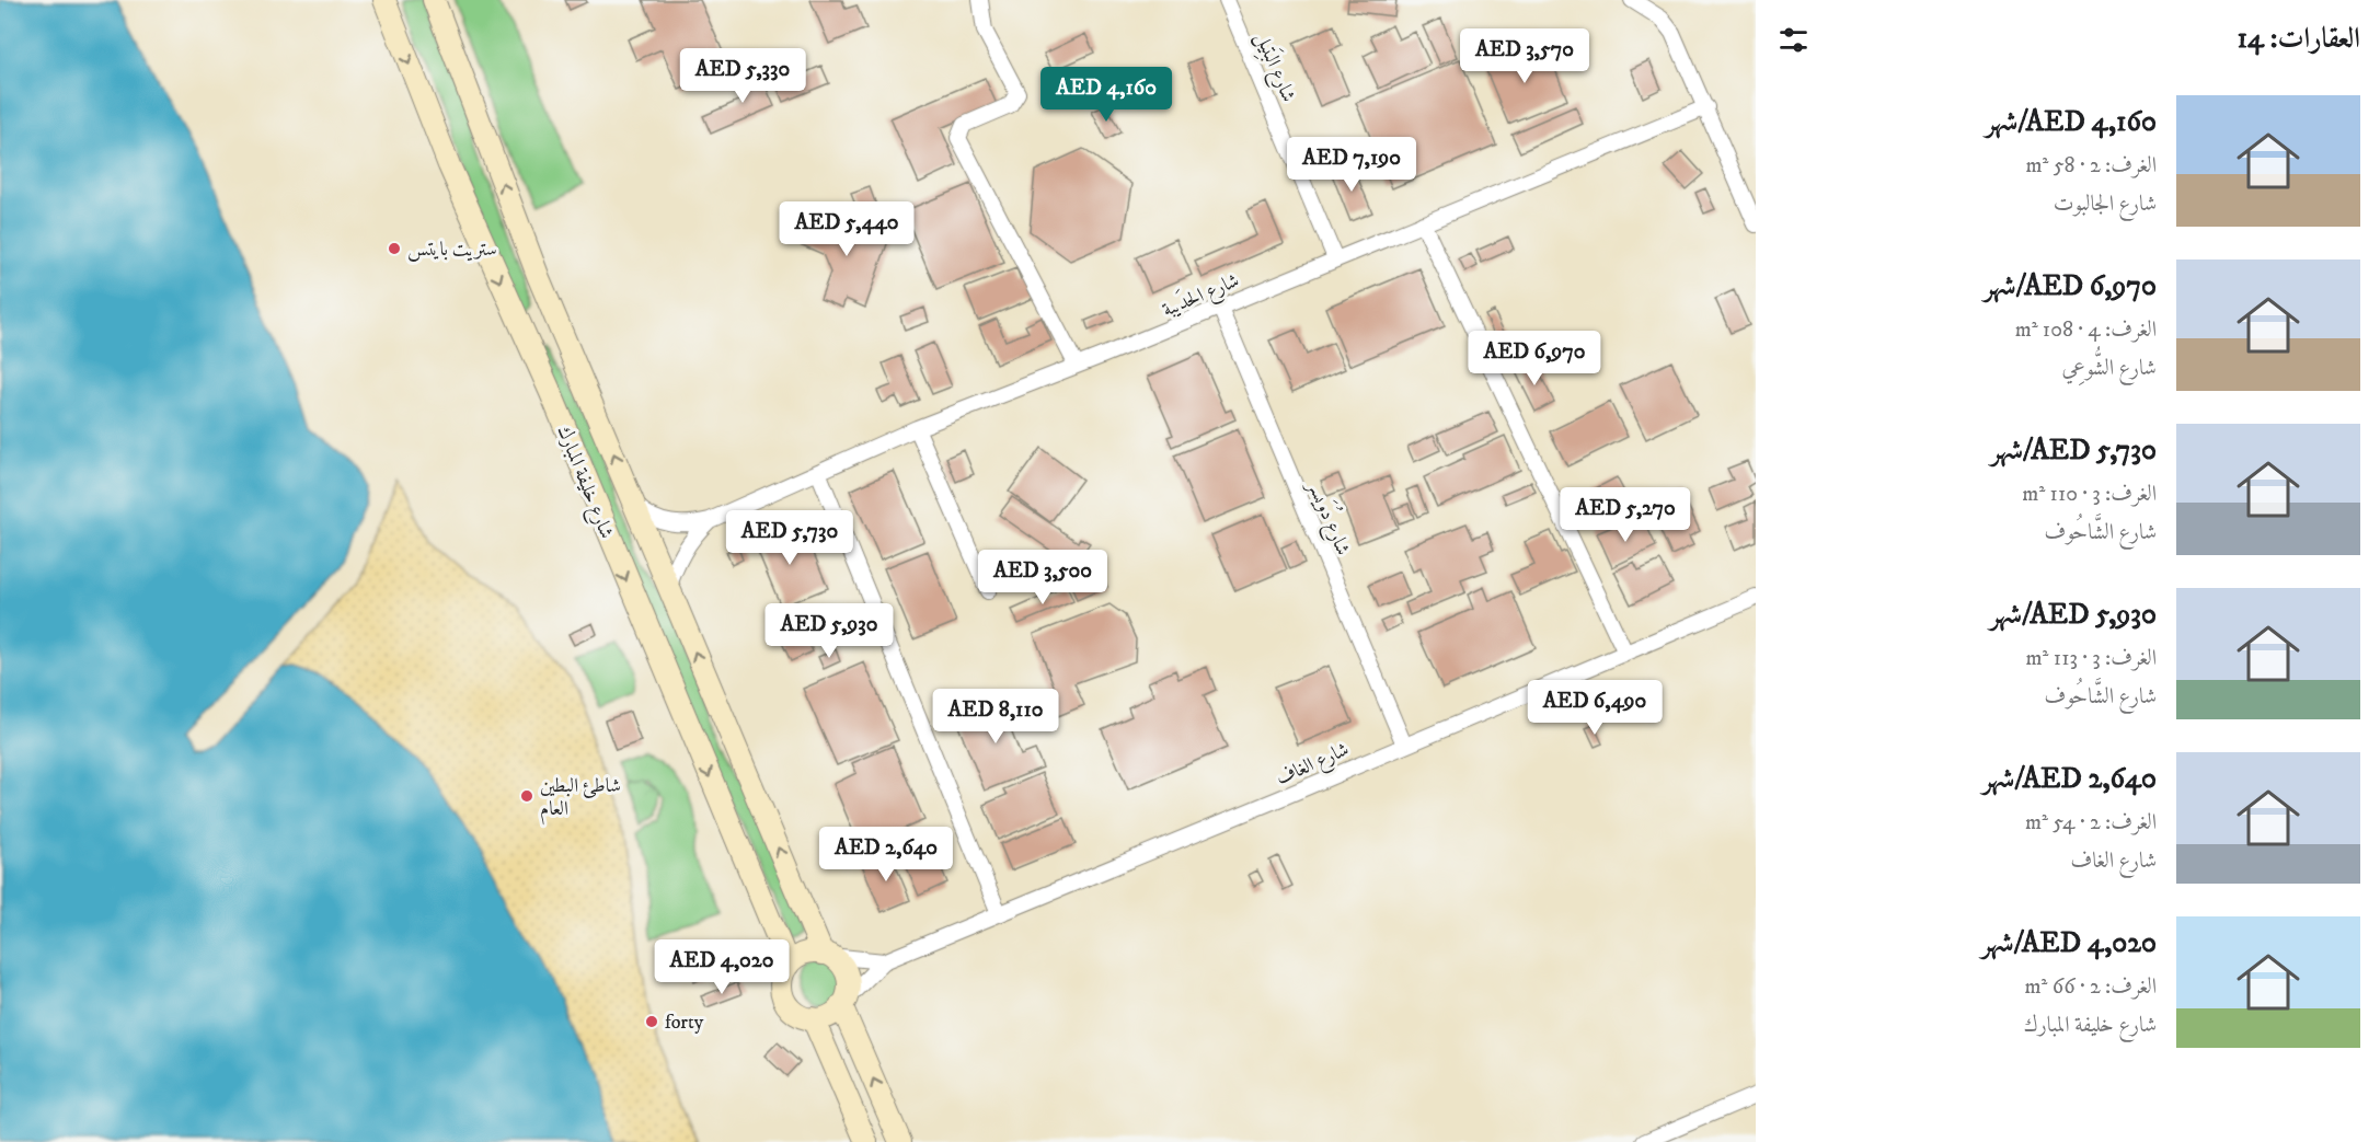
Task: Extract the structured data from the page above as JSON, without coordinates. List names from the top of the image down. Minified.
{"streets":{"street":["شارع البَتِيل","شارع الحدَيبة","شارع خليفة المبارك","شارع دُوَيسر","شارع الغاف"]},"crossings":[["شارع البَتِيل","شارع الحدَيبة"],["شارع الحدَيبة","شارع خليفة المبارك"],["شارع الحدَيبة","شارع دُوَيسر"],["شارع خليفة المبارك","شارع الغاف"],["شارع دُوَيسر","شارع الغاف"]],"places":["ستريت بايتس","شاطئ البطين العام","forty"],"page":{"heading":"العقارات: 14","price":["AED 3,570","AED 5,330","AED 4,160","AED 7,190","AED 5,440","AED 6,970","AED 5,270","AED 5,730","AED 3,500","AED 5,930","AED 6,490","AED 8,110","AED 2,640","AED 4,020"],"list":[{"name":"AED 4,160/شهر","note":"الغرف: 2 · 58 m² · شارع الجالبوت"},{"name":"AED 6,970/شهر","note":"الغرف: 4 · 108 m² · شارع الشُّوعِي"},{"name":"AED 5,730/شهر","note":"الغرف: 3 · 110 m² · شارع الشَّاحُوف"},{"name":"AED 5,930/شهر","note":"الغرف: 3 · 113 m² · شارع الشَّاحُوف"},{"name":"AED 2,640/شهر","note":"الغرف: 2 · 54 m² · شارع الغاف"},{"name":"AED 4,020/شهر","note":"الغرف: 2 · 66 m² · شارع خليفة المبارك"}]}}
